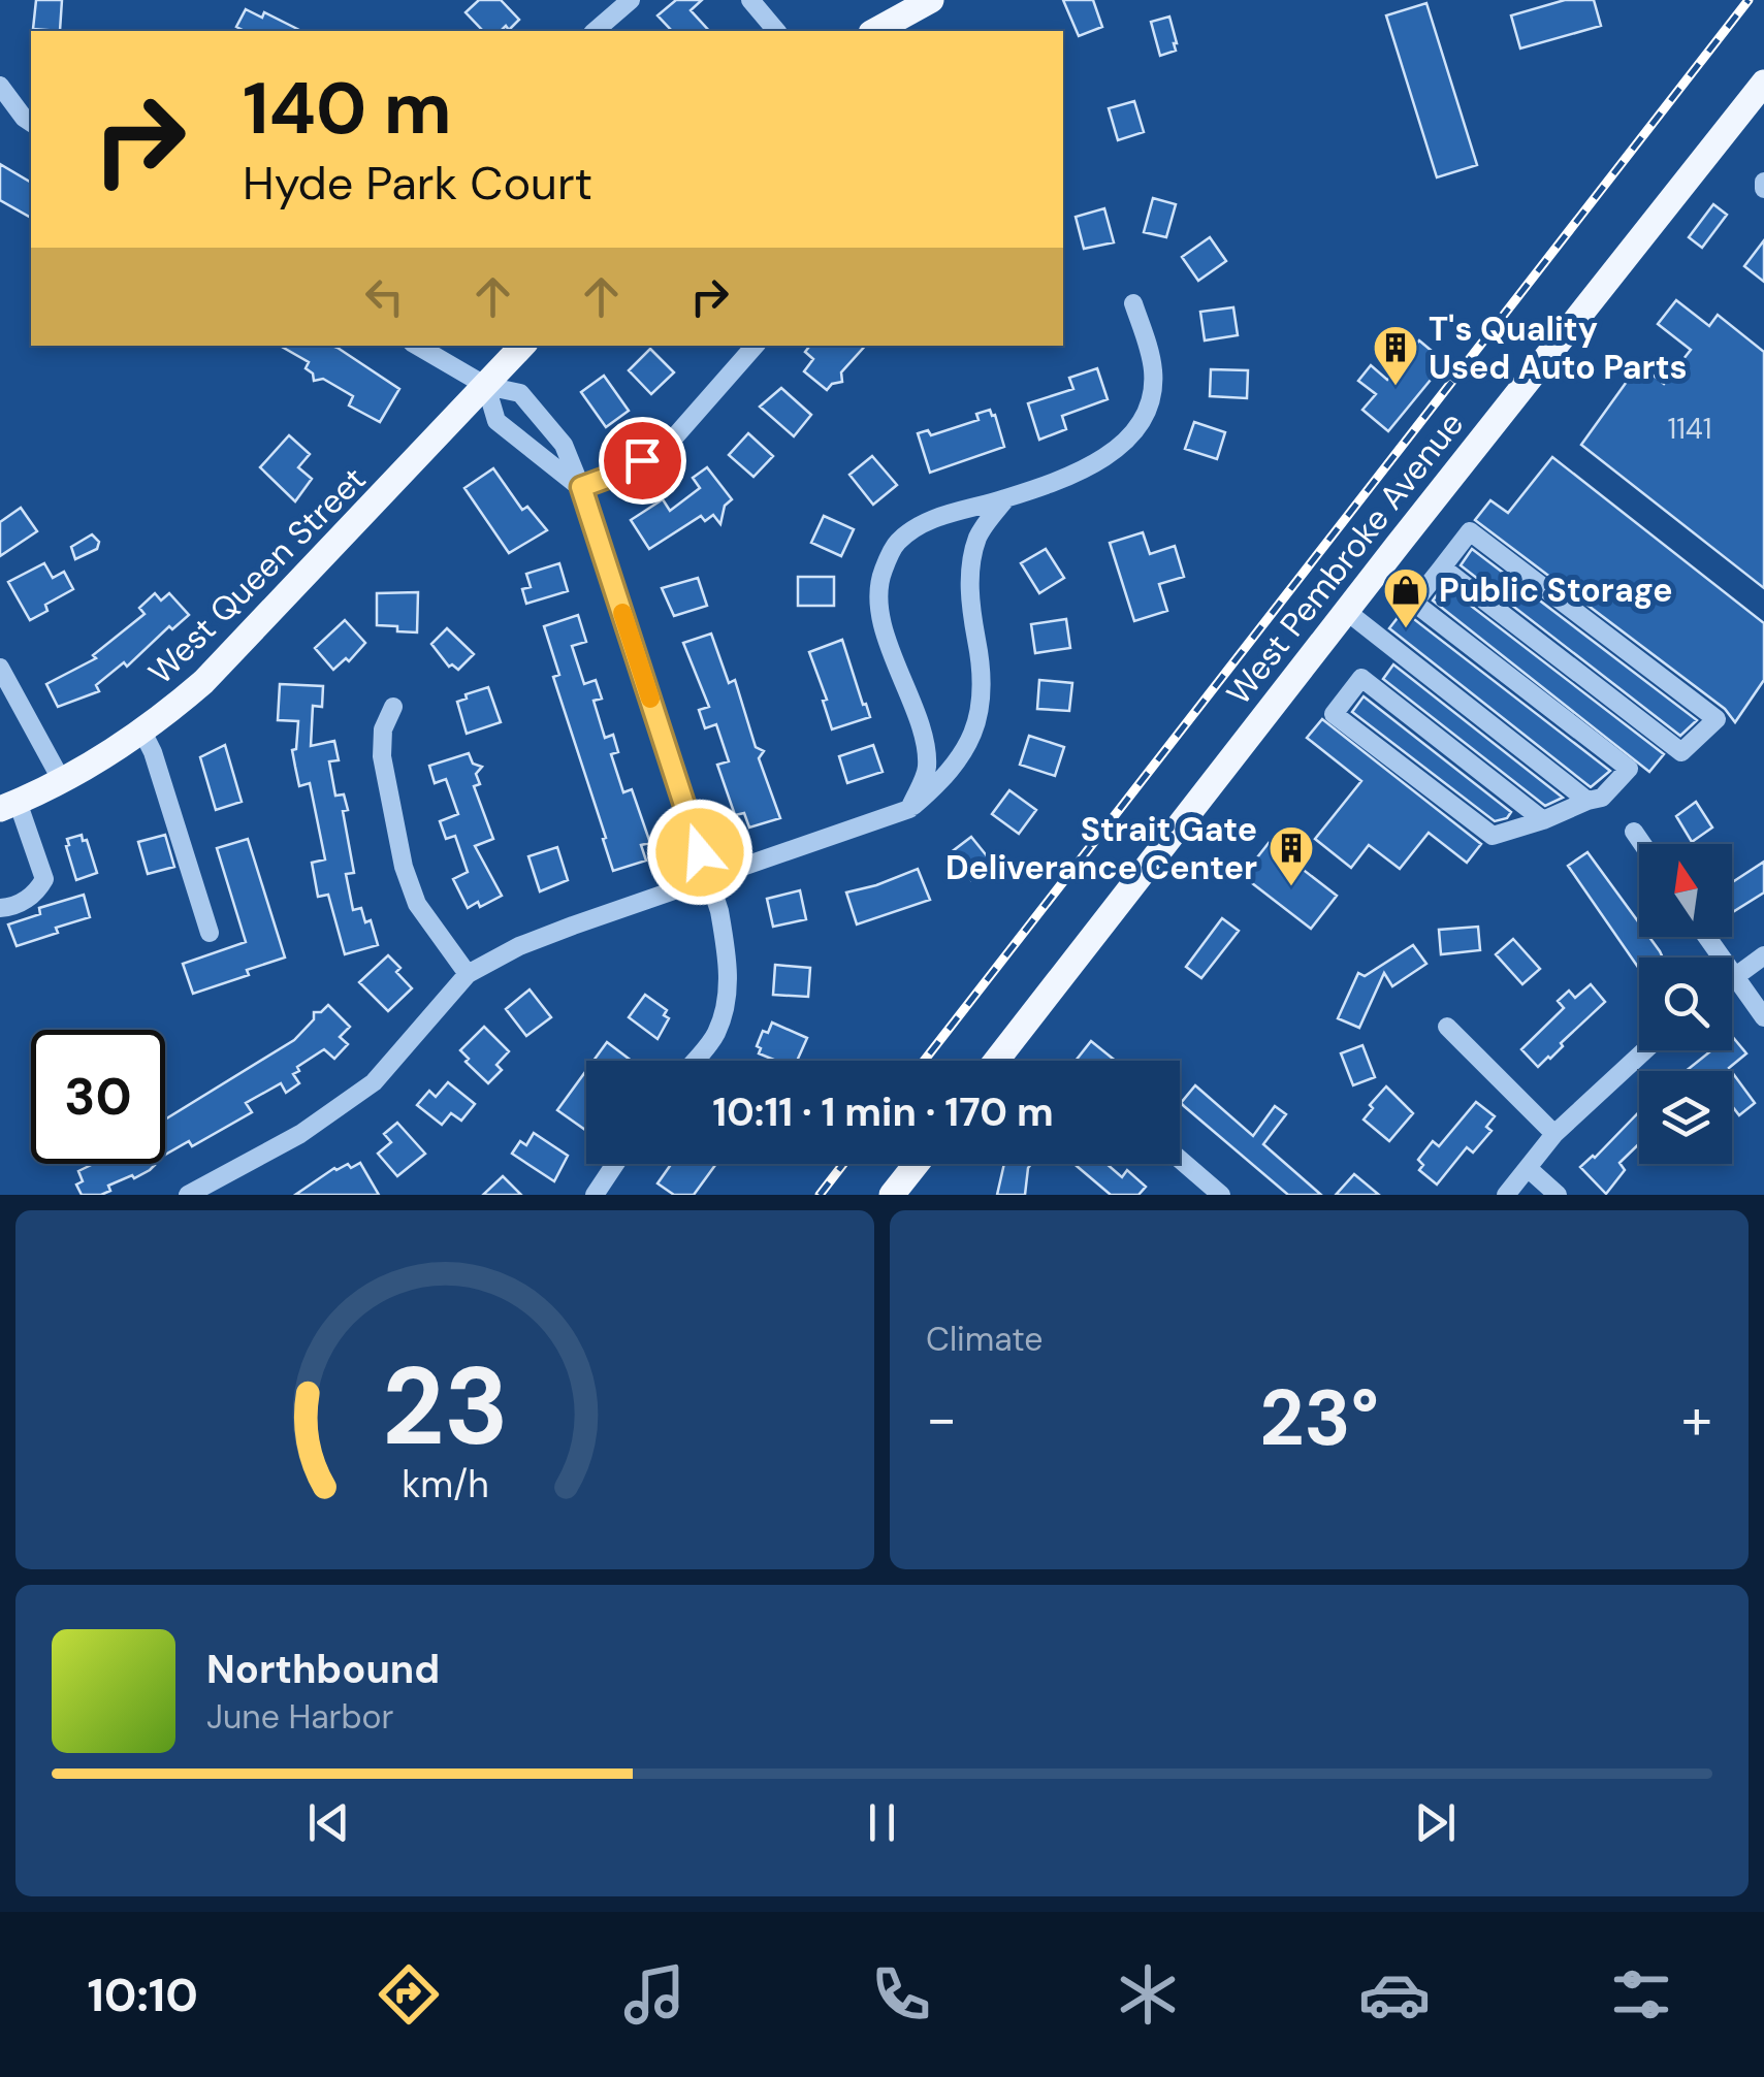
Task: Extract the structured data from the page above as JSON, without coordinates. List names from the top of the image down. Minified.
{"streets":{"main road":["West Pembroke Avenue","West Queen Street"]},"places":{"building":["T's Quality Used Auto Parts","Strait Gate Deliverance Center"],"shop":["Public Storage"]},"house_numbers":["1141"],"north":"top","page":{"turn":["140 m","Hyde Park Court"],"limit":"30","trip":"10:11 · 1 min · 170 m","tile":"Climate","heat":["−","23°","+"],"song":["Northbound","June Harbor"],"tabs":"10:10","gauge":["23","km/h"]}}
